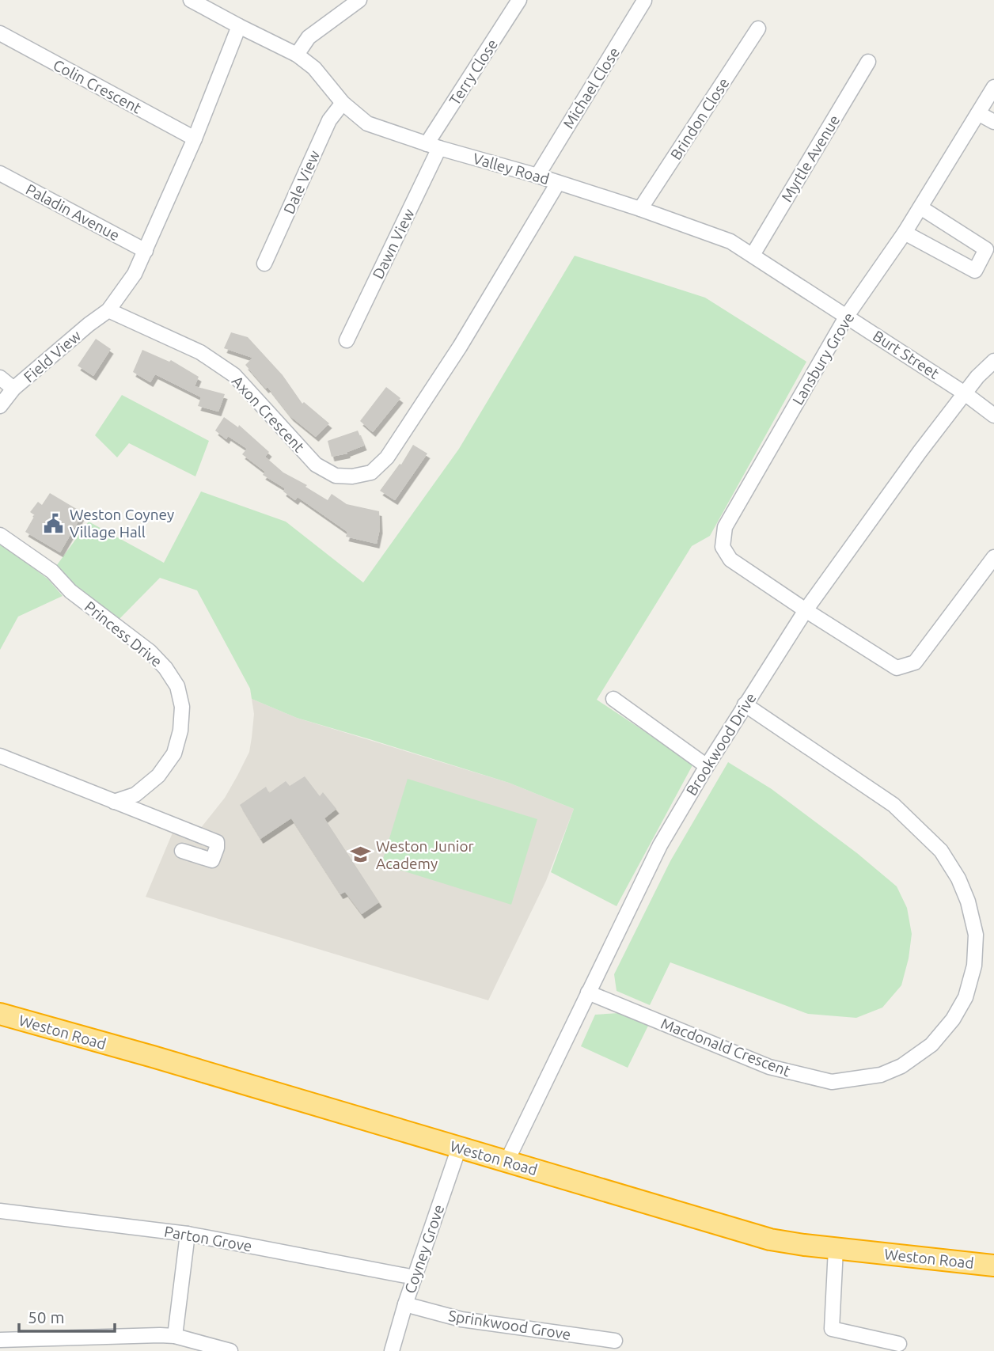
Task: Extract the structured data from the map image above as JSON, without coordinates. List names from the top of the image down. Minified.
{"streets":{"highway":["Weston Road"],"street":["Terry Close","Colin Crescent","Michael Close","Brindon Close","Myrtle Avenue","Valley Road","Dale View","Paladin Avenue","Dawn View","Burt Street","Field View","Lansbury Grove","Axon Crescent","Princess Drive","Brookwood Drive","Macdonald Crescent","Parton Grove","Coyney Grove","Sprinkwood Grove"]},"crossings":[["Terry Close","Valley Road"],["Terry Close","Dawn View"],["Michael Close","Valley Road"],["Brindon Close","Valley Road"],["Myrtle Avenue","Valley Road"],["Valley Road","Dale View"],["Valley Road","Dawn View"],["Valley Road","Burt Street"],["Valley Road","Lansbury Grove"],["Valley Road","Axon Crescent"],["Burt Street","Lansbury Grove"],["Burt Street","Brookwood Drive"],["Field View","Axon Crescent"],["Lansbury Grove","Brookwood Drive"],["Brookwood Drive","Weston Road"],["Brookwood Drive","Macdonald Crescent"],["Weston Road","Coyney Grove"],["Parton Grove","Coyney Grove"],["Coyney Grove","Sprinkwood Grove"]],"places":{"public building":["Weston Coyney Village Hall"],"school or university":["Weston Junior Academy"]},"scale_bar":"50 m"}
